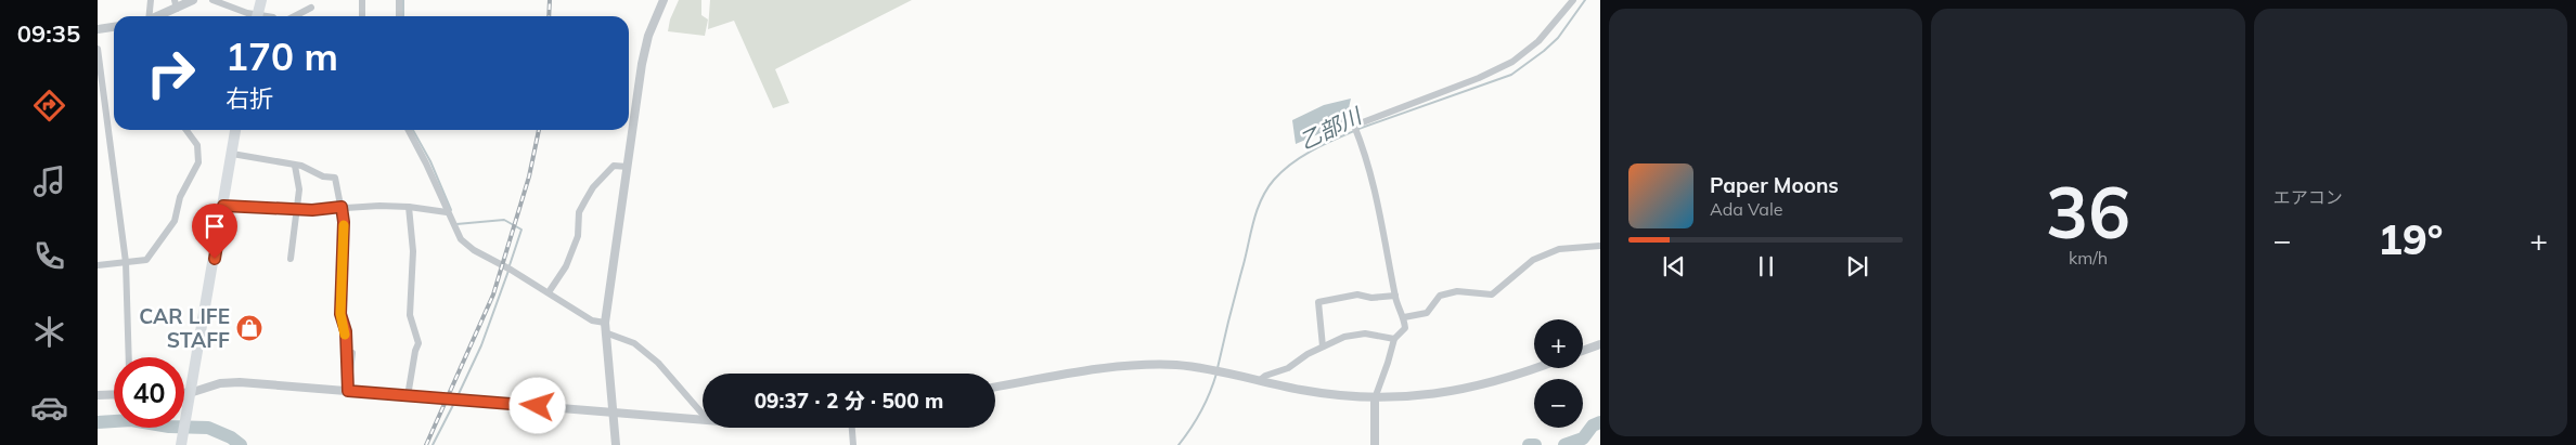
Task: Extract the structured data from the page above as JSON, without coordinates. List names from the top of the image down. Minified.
{"water":["乙部川"],"places":{"shop":["CAR LIFE STAFF"]},"page":{"tabs":"09:35","tile":[["36","km/h"],"エアコン"],"turn":["170 m","右折"],"song":["Paper Moons","Ada Vale"],"heat":["−","19°","+"],"map_buttons":["+","−"],"limit":"40","trip":"09:37 · 2 分 · 500 m"}}
